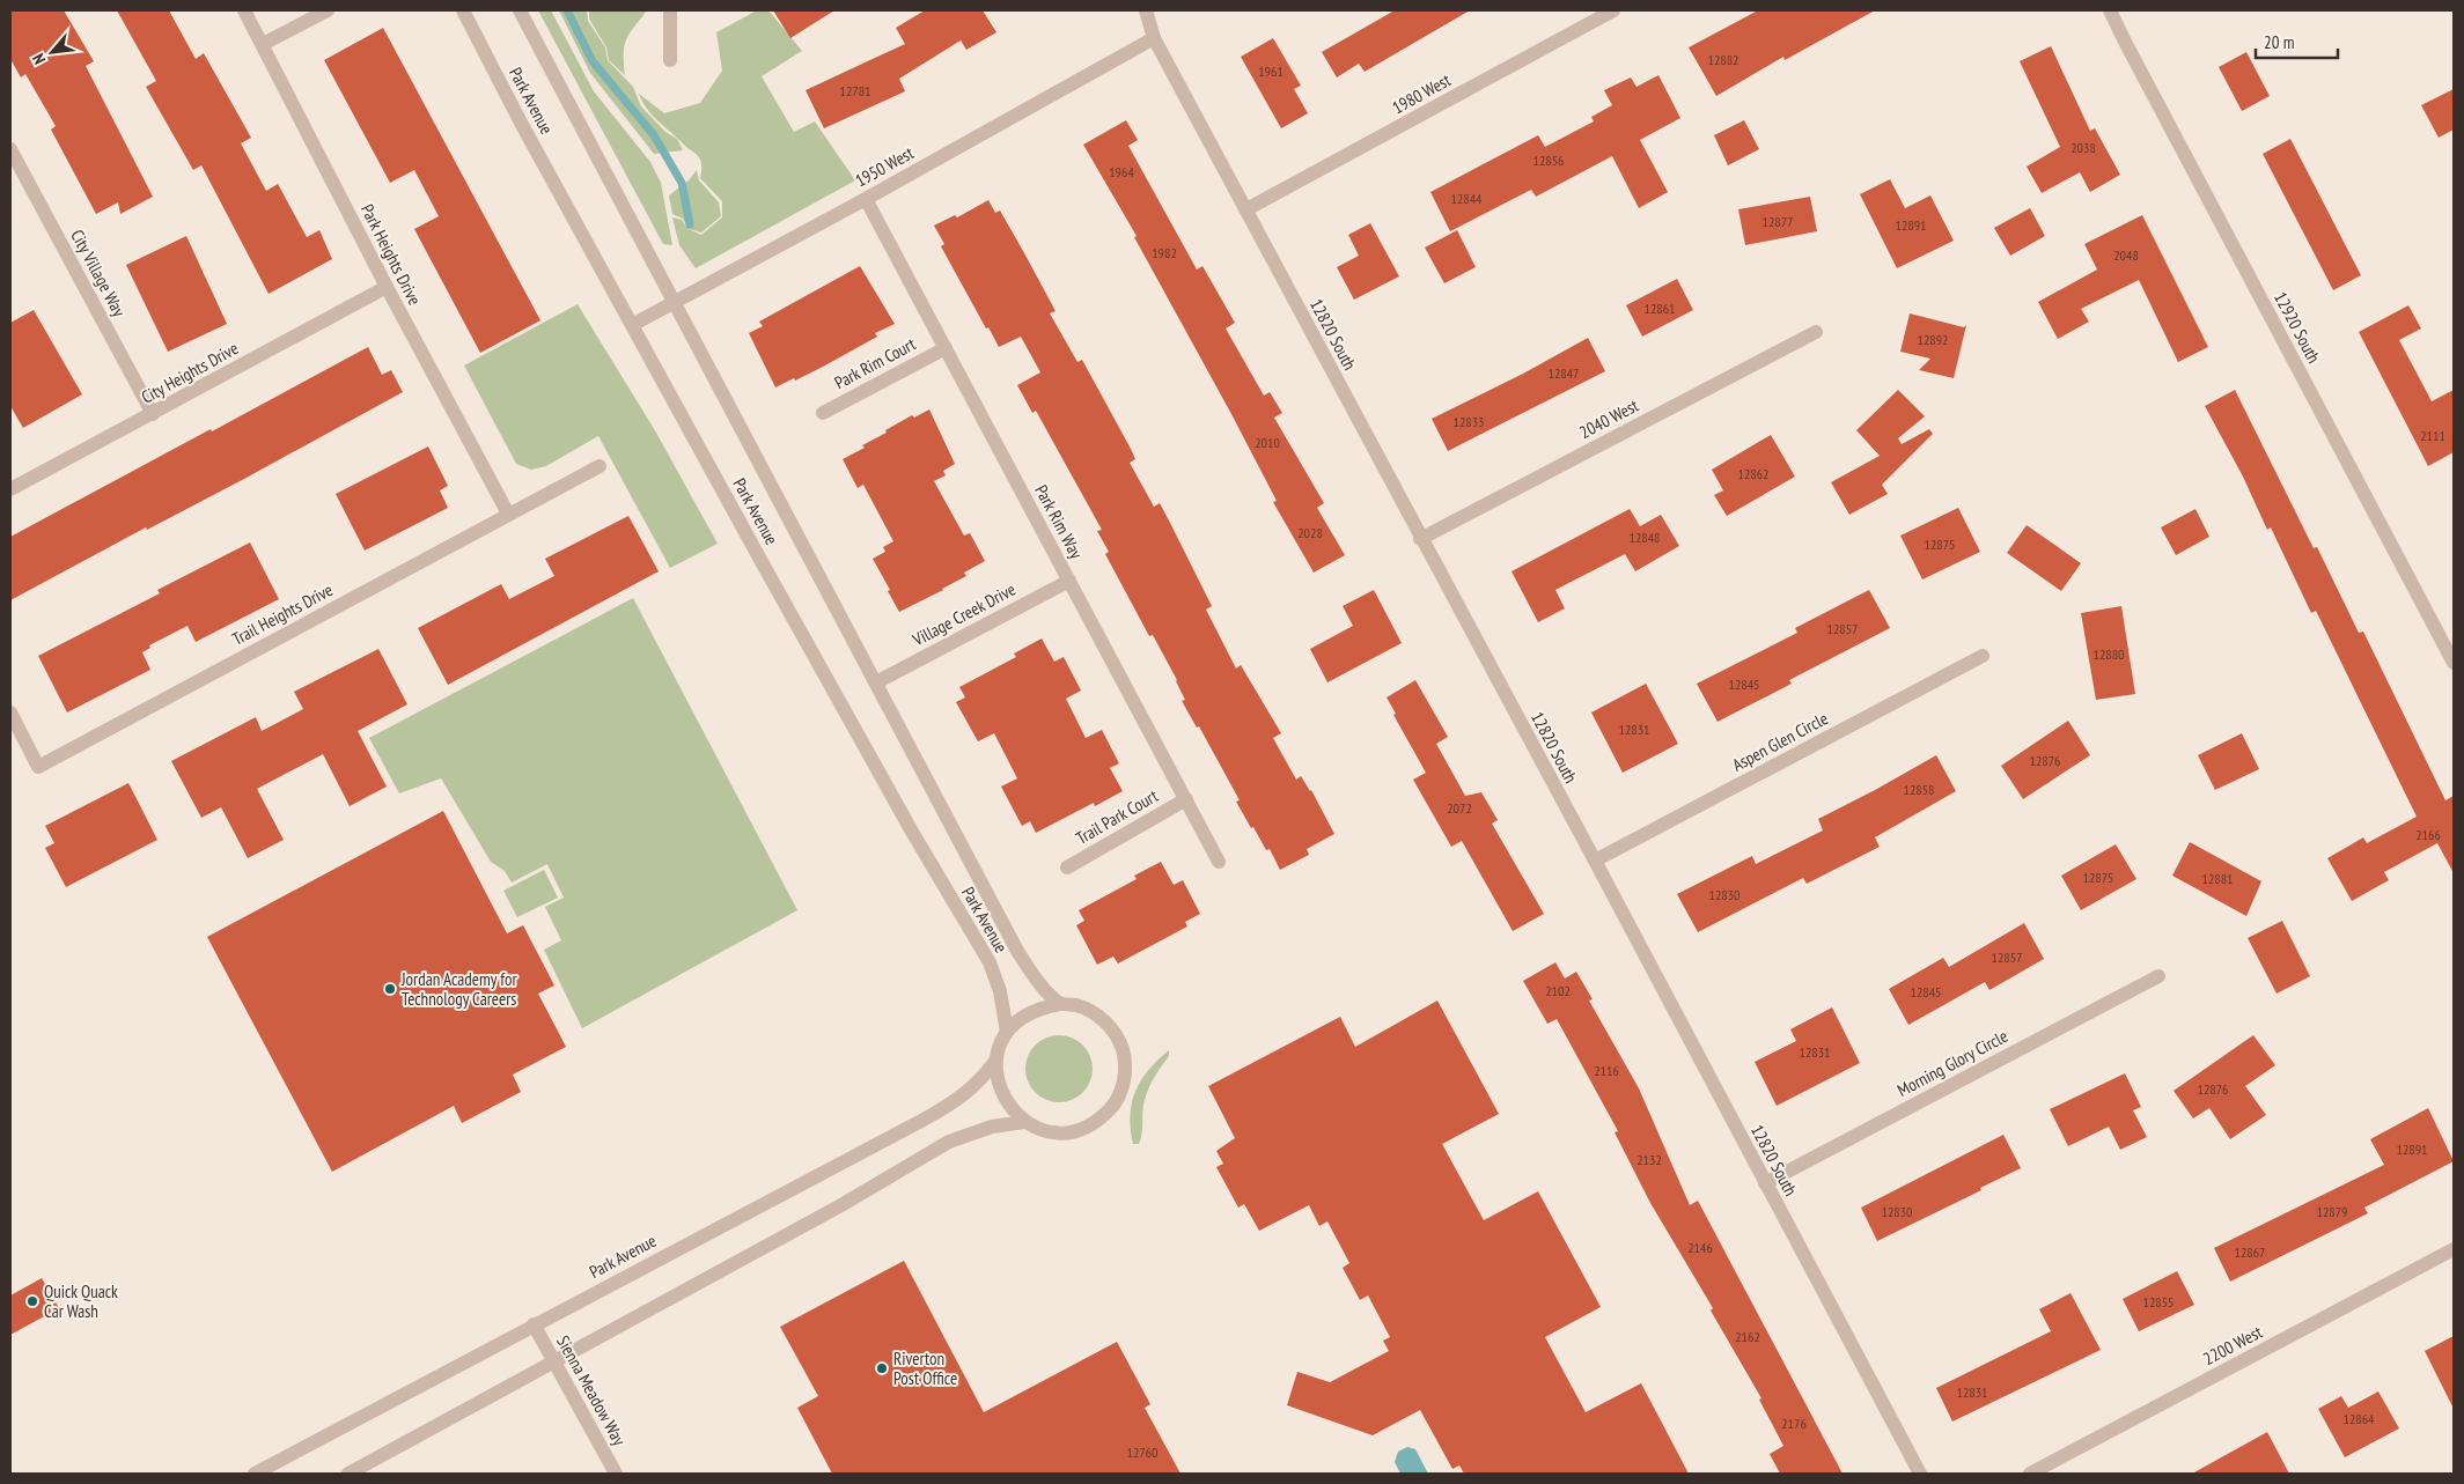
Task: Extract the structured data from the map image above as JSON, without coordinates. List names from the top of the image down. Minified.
{"streets":{"street":["1980 West","Park Avenue","1950 West","Park Heights Drive","City Village Way","12920 South","12820 South","Park Rim Court","City Heights Drive","2040 West","Park Rim Way","Trail Heights Drive","Village Creek Drive","Aspen Glen Circle","Trail Park Court","Morning Glory Circle","2200 West","Sienna Meadow Way"]},"crossings":[["1980 West","12820 South"],["Park Avenue","1950 West"],["Park Avenue","Village Creek Drive"],["Park Avenue","Sienna Meadow Way"],["1950 West","12820 South"],["1950 West","Park Rim Way"],["Park Heights Drive","City Heights Drive"],["Park Heights Drive","Trail Heights Drive"],["City Village Way","City Heights Drive"],["12820 South","2040 West"],["12820 South","Aspen Glen Circle"],["12820 South","Morning Glory Circle"],["Park Rim Court","Park Rim Way"],["Park Rim Way","Village Creek Drive"],["Park Rim Way","Trail Park Court"]],"places":["Jordan Academy for Technology Careers","Quick Quack Car Wash","Riverton Post Office"],"house_numbers":["12882","1961","12781","2038","12856","1964","12844","12877","12891","1982","2048","12861","12892","12847","12833","2111","2010","12862","2028","12848","12875","12857","12880","12845","12831","12876","12858","2072","2166","12875","12881","12830","12857","2102","12845","12831","2116","12876","12891","2132","12830","12879","2146","12867","12855","2162","12831","12864","2176","12760"],"scale_bar":"20 m","north":"bottom left"}
